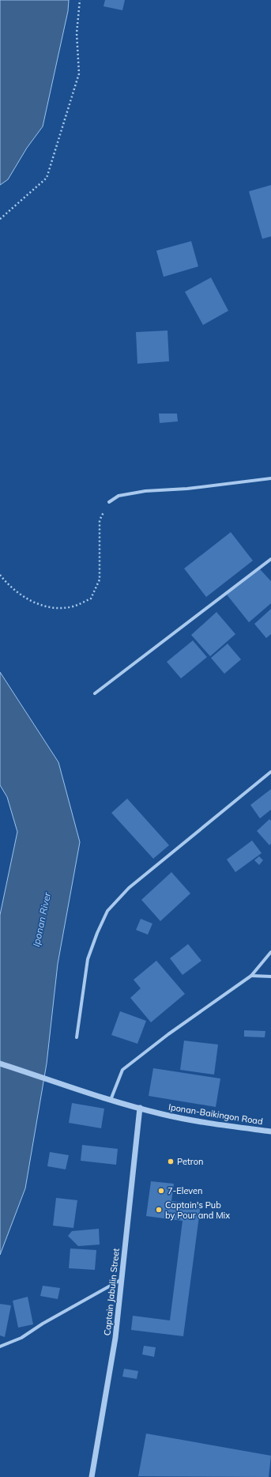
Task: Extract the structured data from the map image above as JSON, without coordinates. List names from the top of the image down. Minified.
{"streets":{"street":["Iponan-Baikingon Road","Captain Jabulin Street"]},"crossings":[["Iponan-Baikingon Road","Captain Jabulin Street"]],"water":["Iponan River"],"places":["Petron","7-Eleven","Captain's Pub by Pour and Mix"]}
